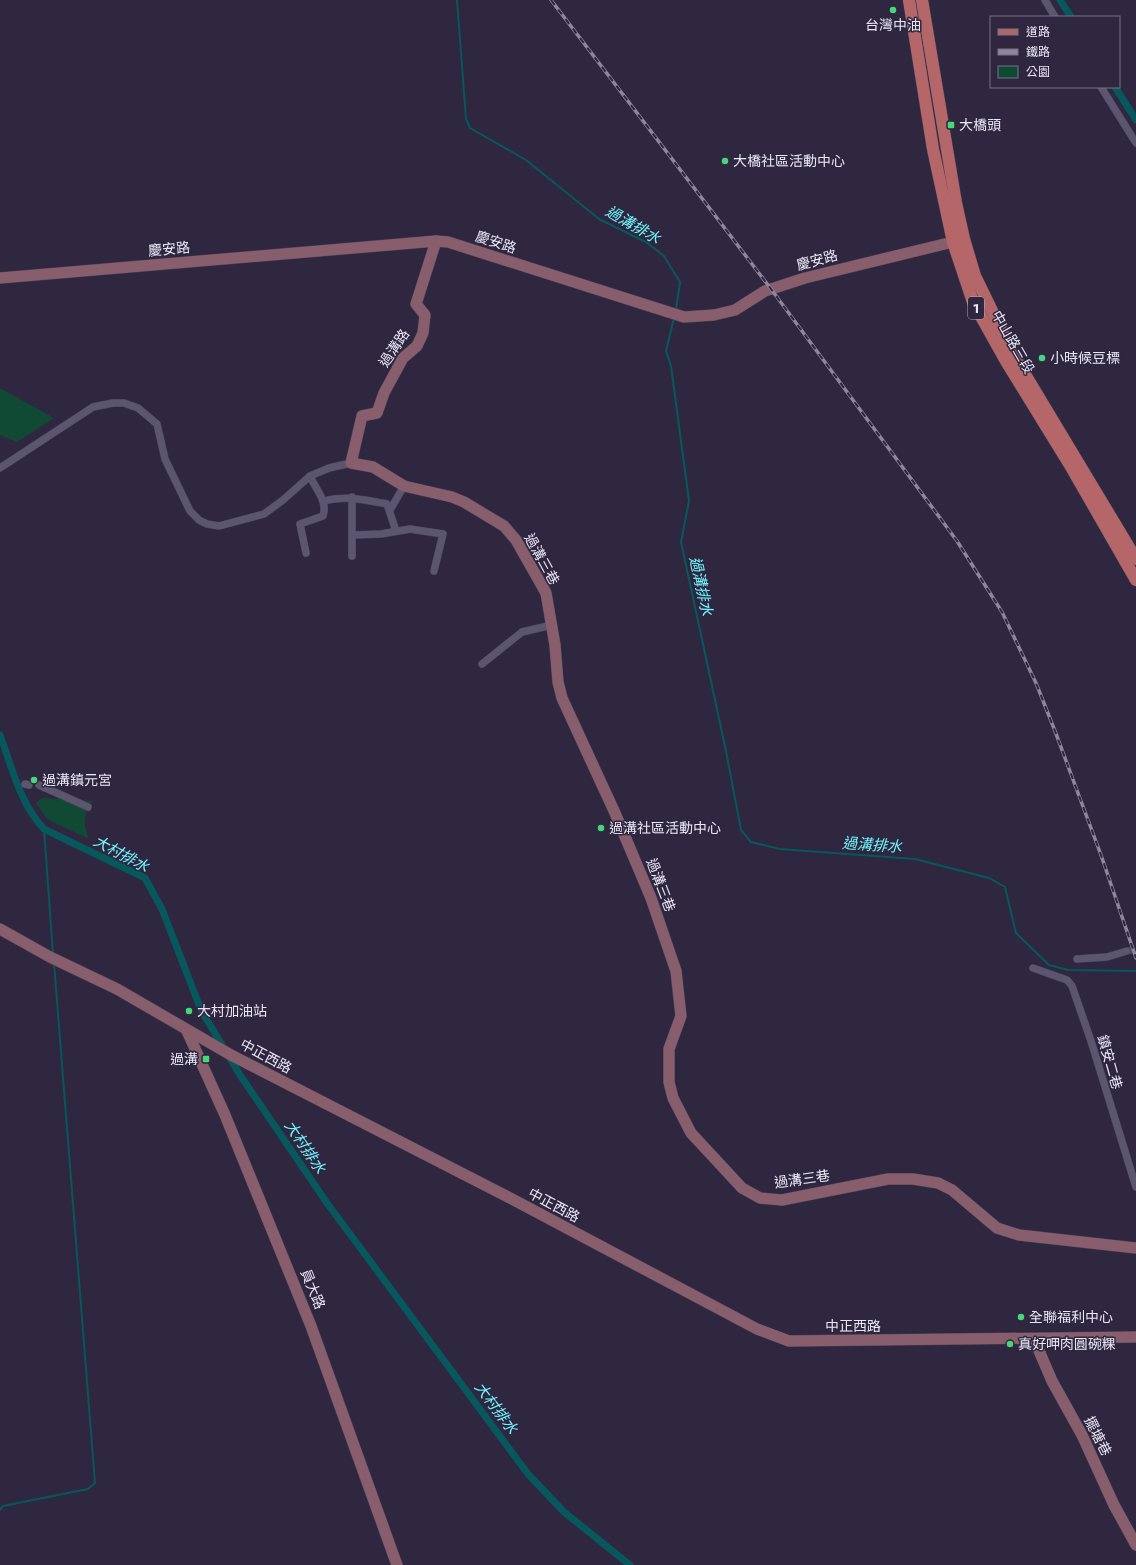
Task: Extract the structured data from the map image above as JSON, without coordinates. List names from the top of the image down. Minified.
{"streets":{"main road":["1","中山路三段"],"street":["慶安路","過溝路","過溝三巷","中正西路","鎮安二巷","員大路","擺塘巷"]},"crossings":[["慶安路","中山路三段"],["慶安路","過溝路"],["過溝路","過溝三巷"],["中正西路","員大路"],["中正西路","擺塘巷"]],"water":["過溝排水","大村排水"],"places":{"other":["台灣中油","大橋社區活動中心","小時候豆標","過溝鎮元宮","過溝社區活動中心","大村加油站","全聯福利中心","真好呷肉圓碗粿"],"transit":["大橋頭","過溝"]},"legend":["道路","鐵路","公園"]}
